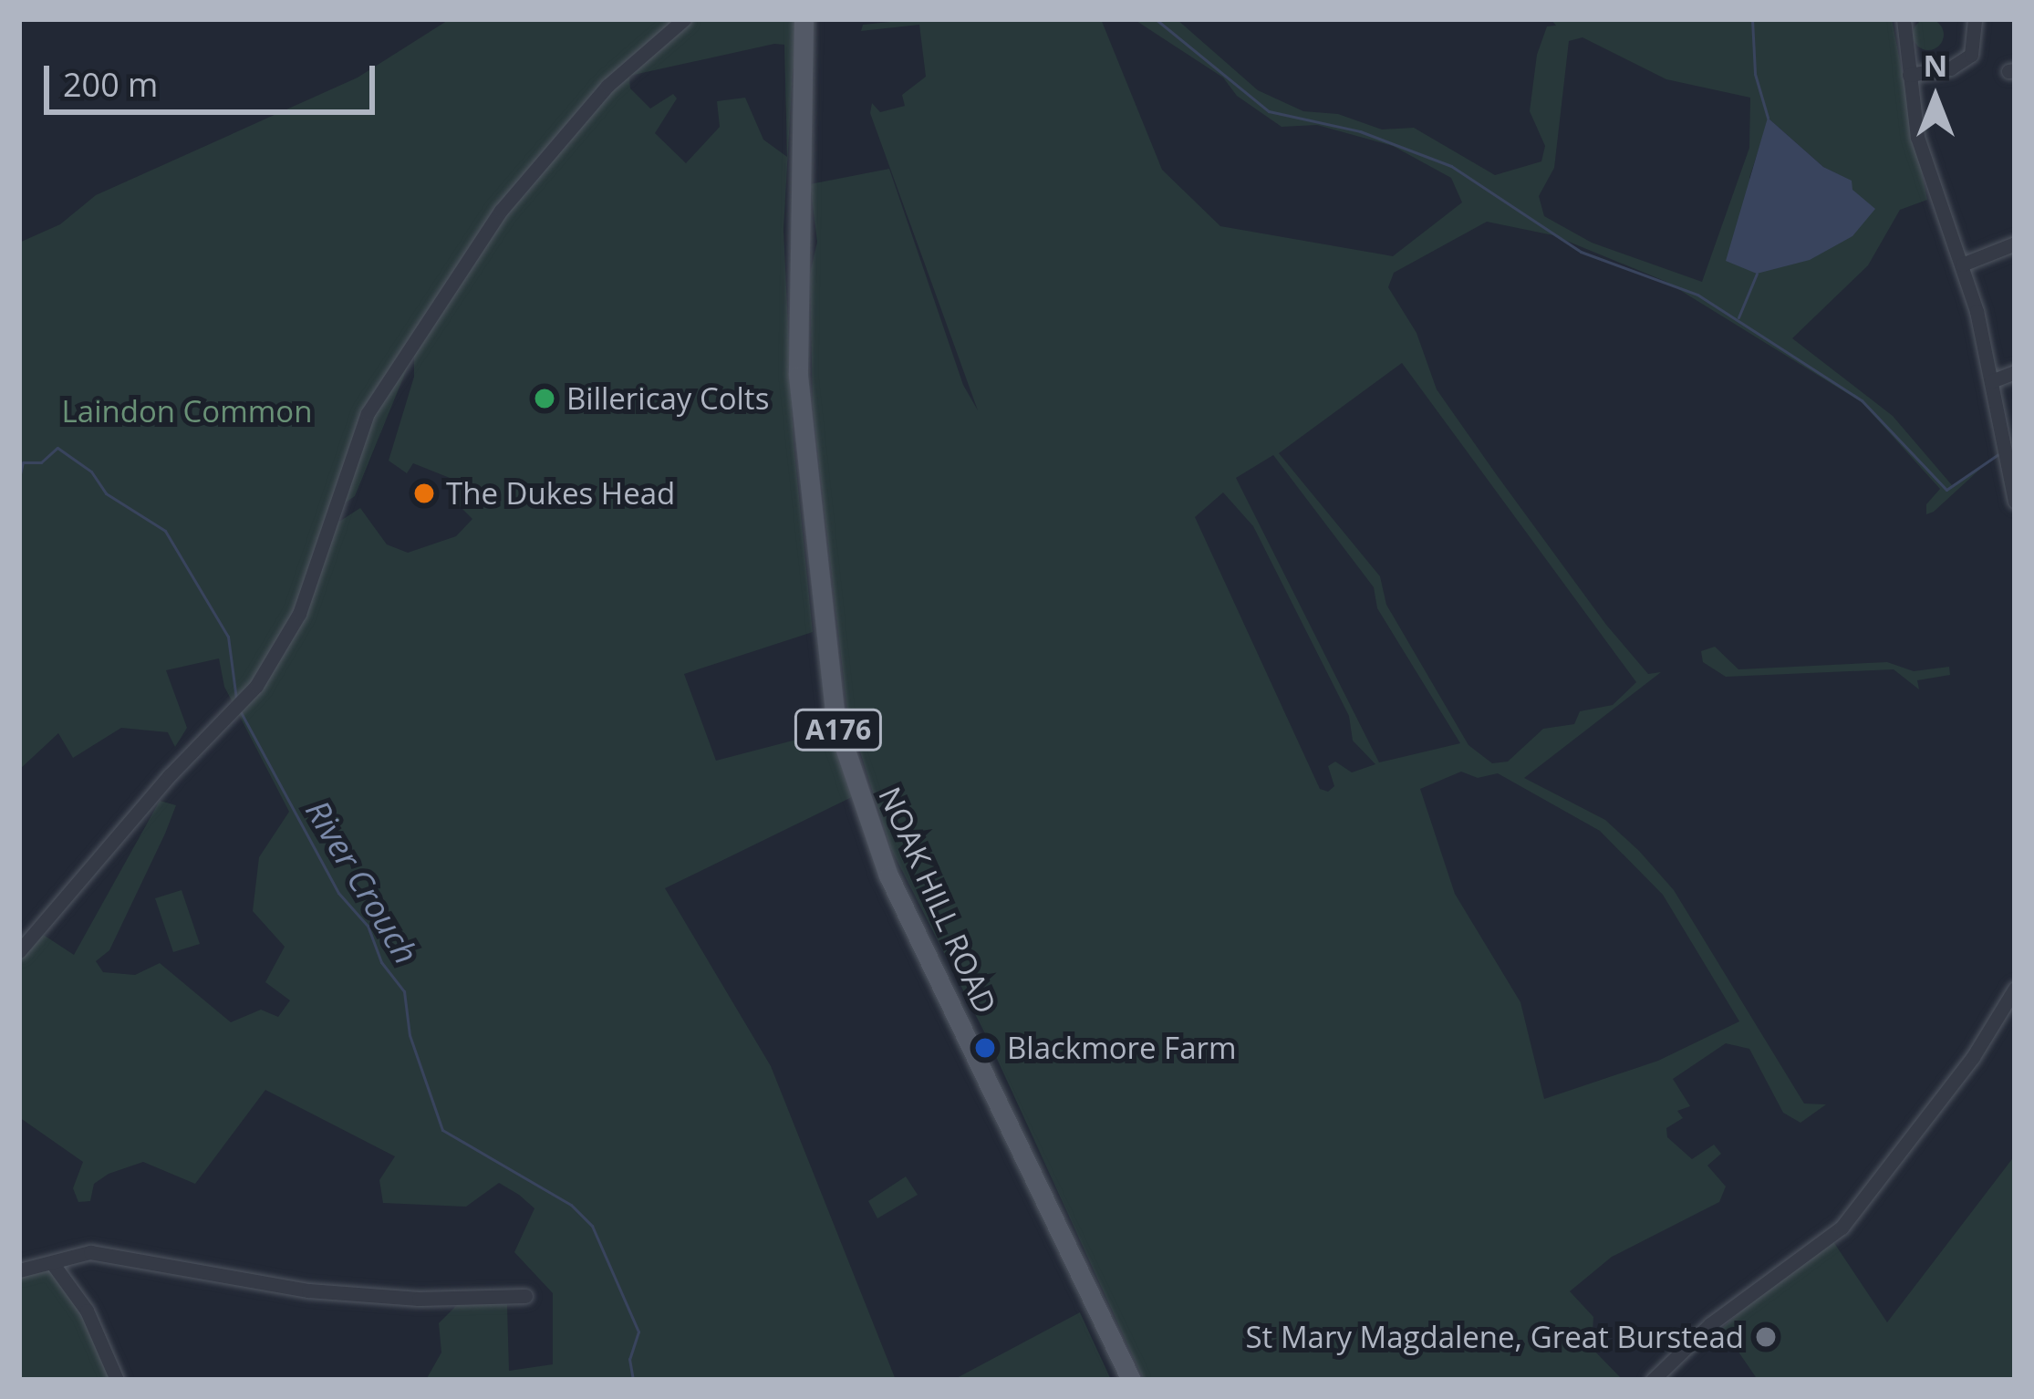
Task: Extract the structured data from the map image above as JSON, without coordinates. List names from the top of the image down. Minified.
{"streets":{"main road":["A176","NOAK HILL ROAD"]},"water":["River Crouch"],"parks":["Laindon Common"],"places":["Billericay Colts","The Dukes Head","Blackmore Farm","St Mary Magdalene, Great Burstead"],"scale_bar":"200 m","north":"top"}
